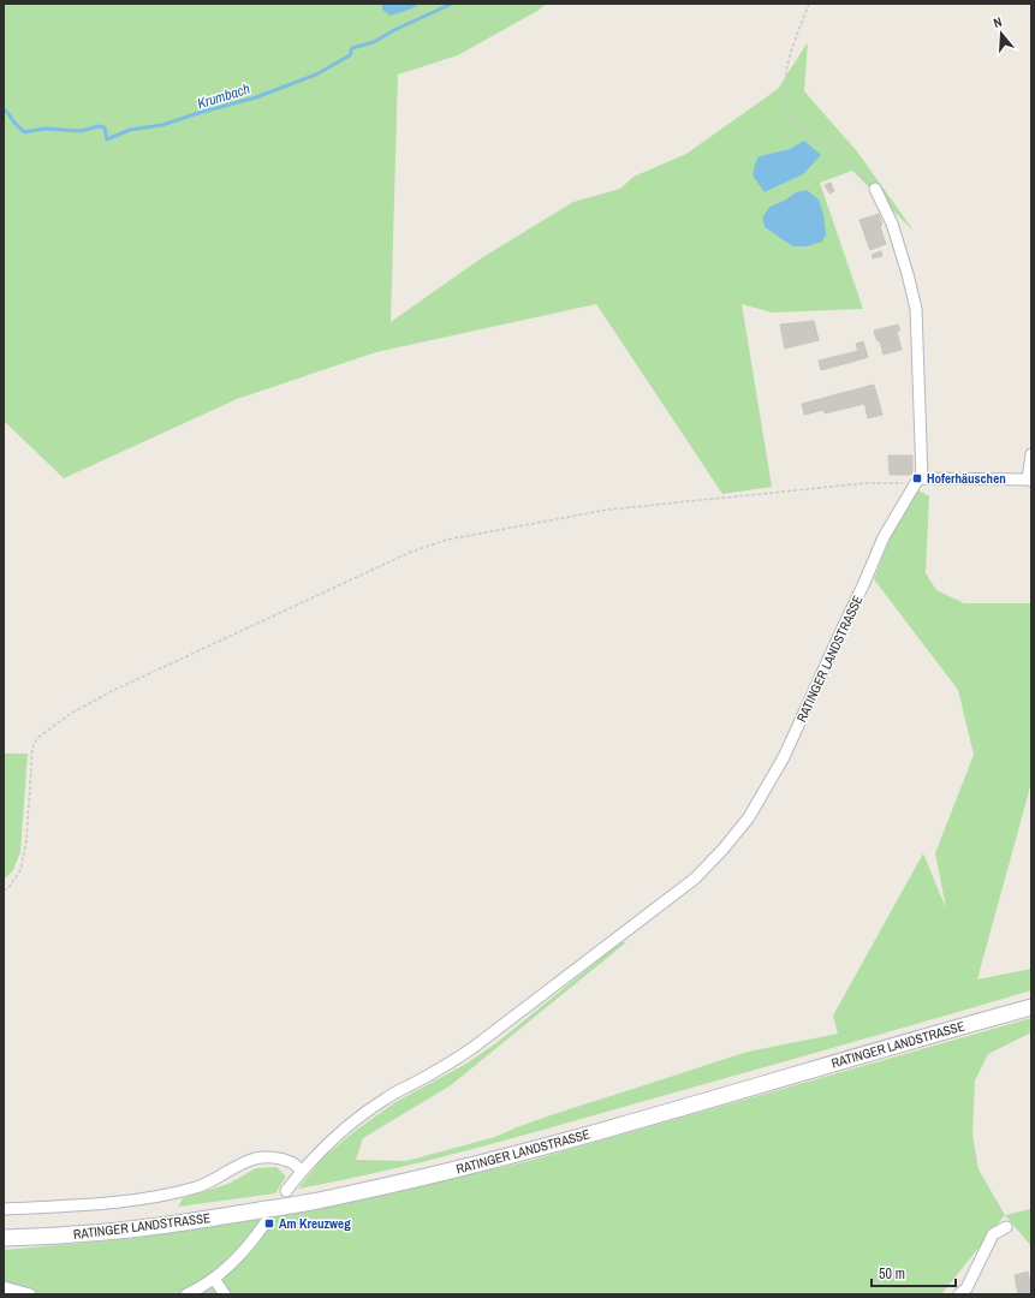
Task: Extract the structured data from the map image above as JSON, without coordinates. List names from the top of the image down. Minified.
{"streets":{"main road":["RATINGER LANDSTRASSE"]},"water":["Krumbach"],"places":{"transit":["Hoferhäuschen","Am Kreuzweg"]},"scale_bar":"50 m","north":"top"}
